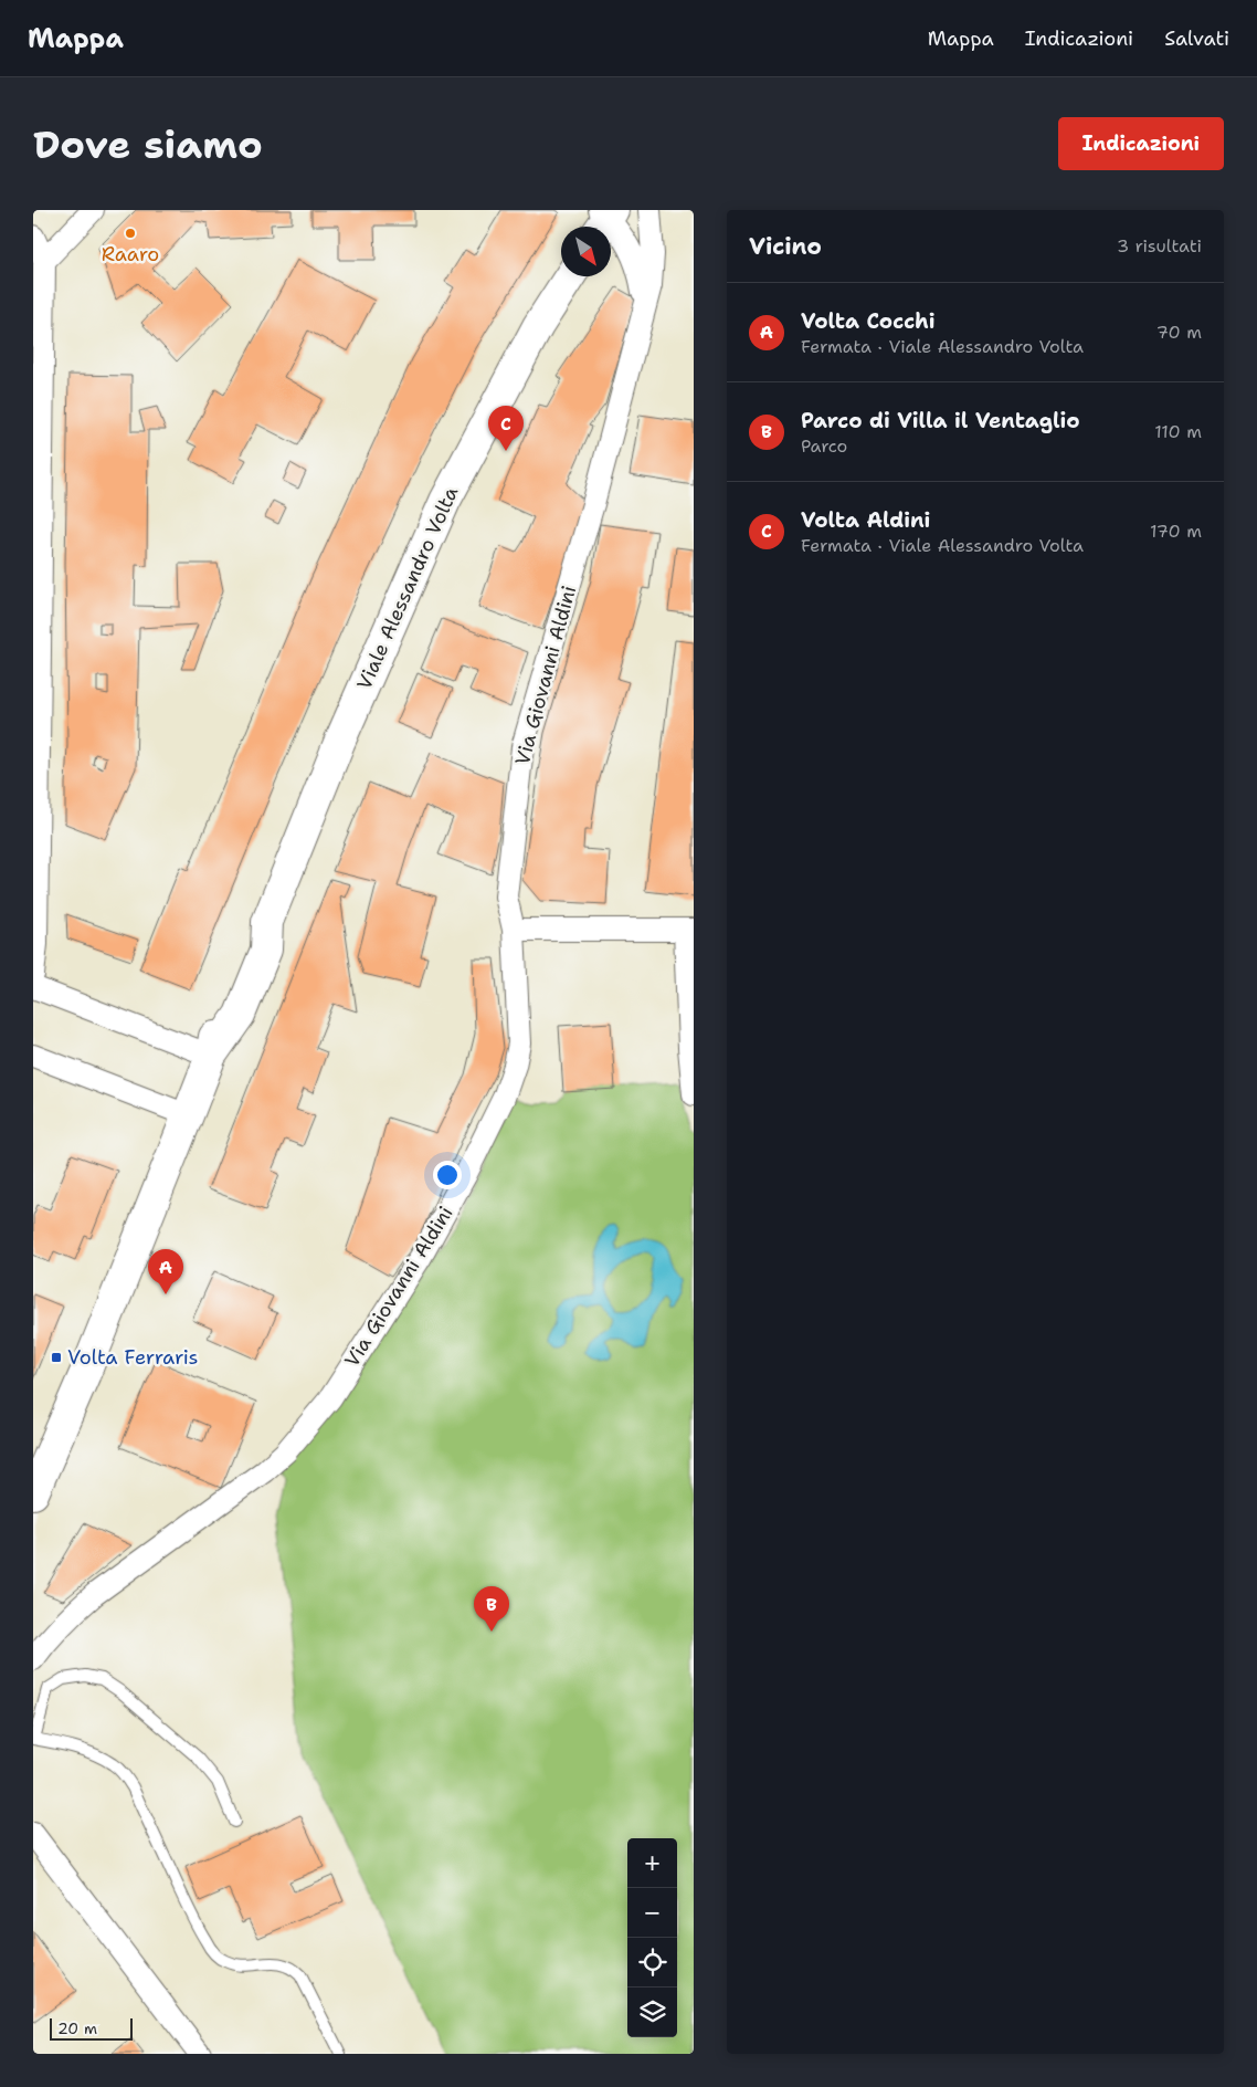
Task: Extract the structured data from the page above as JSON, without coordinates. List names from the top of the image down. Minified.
{"streets":{"main road":["Viale Alessandro Volta"],"street":["Via Giovanni Aldini"]},"places":{"other":["Raaro"],"transit":["Volta Ferraris"]},"scale_bar":"20 m","north":"bottom right","page":{"header":"Mappa","nav":["Mappa","Indicazioni","Salvati"],"buttons":"Indicazioni","title":"Dove siamo","heading":["Vicino","3 risultati"],"list":[{"mark":"A","name":"Volta Cocchi","note":"Fermata · Viale Alessandro Volta","value":"70 m"},{"mark":"B","name":"Parco di Villa il Ventaglio","note":"Parco","value":"110 m"},{"mark":"C","name":"Volta Aldini","note":"Fermata · Viale Alessandro Volta","value":"170 m"}],"pins":["C","A","B"],"map_buttons":["+","−"],"scale":"20 m"}}
